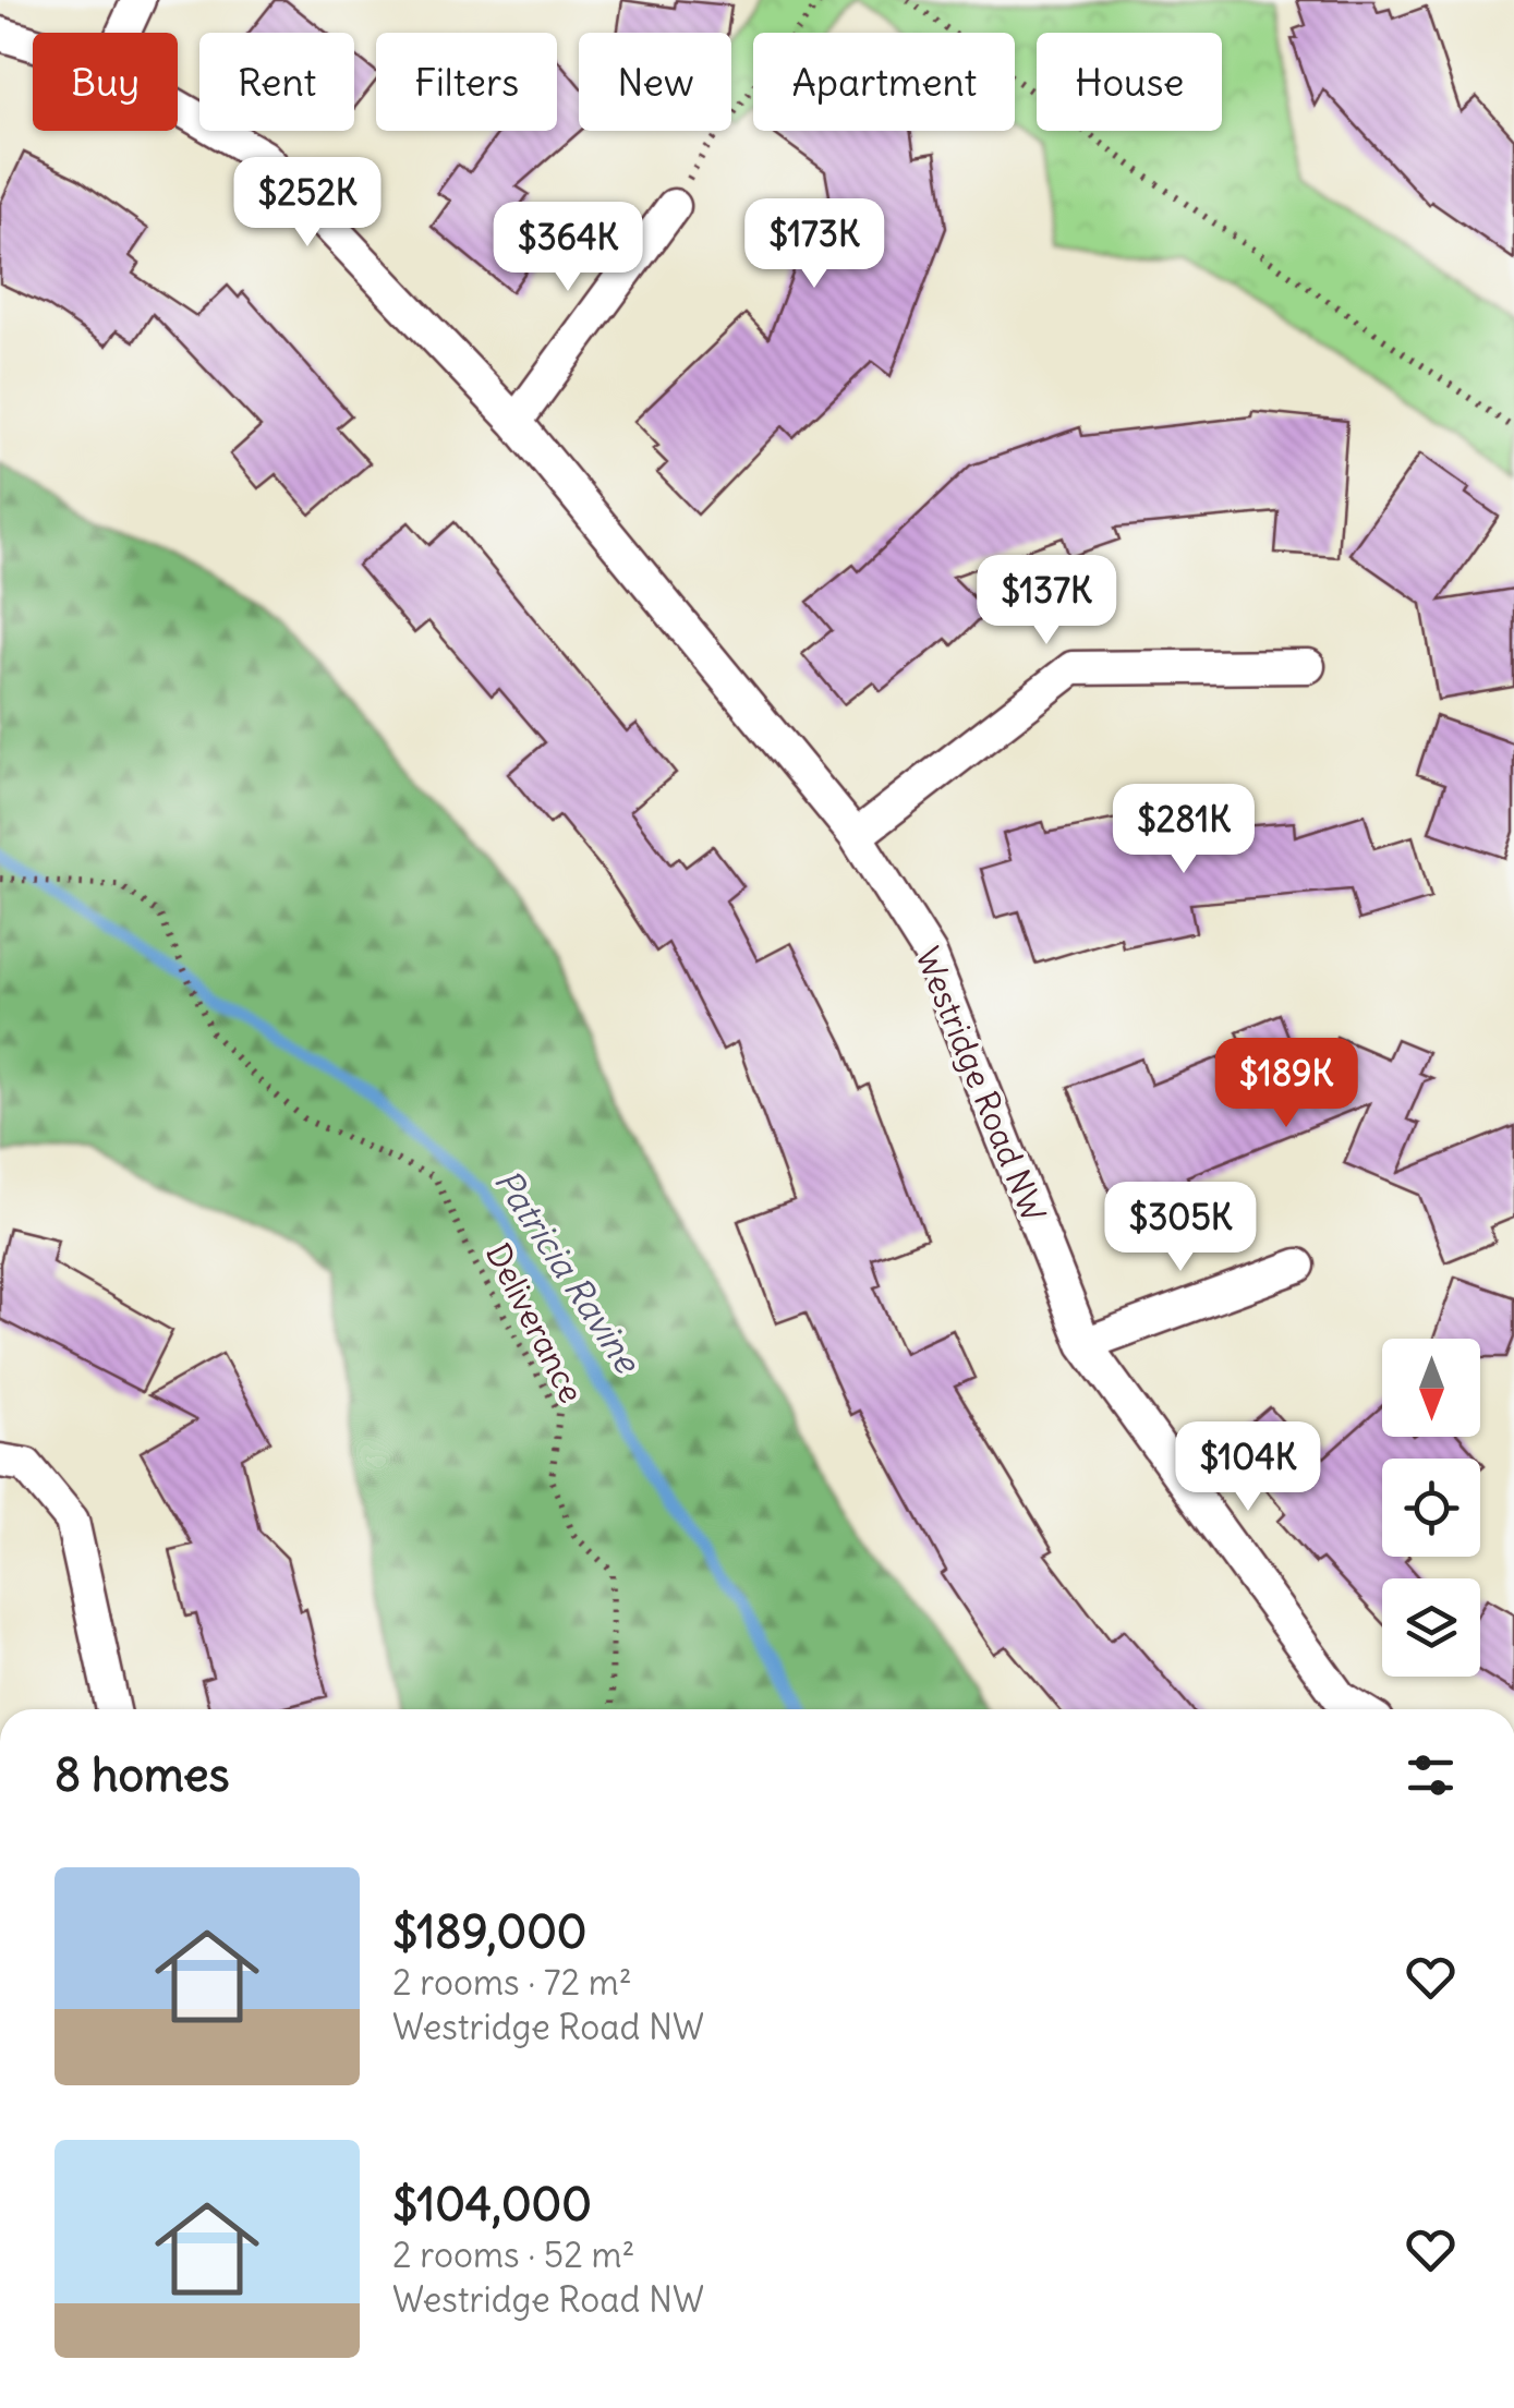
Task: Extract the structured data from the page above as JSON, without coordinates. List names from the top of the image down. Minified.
{"streets":{"street":["Westridge Road NW"],"path":["Deliverance"]},"water":["Patricia Ravine"],"north":"bottom","page":{"chip":["Buy","Rent","Filters","New","Apartment","House"],"price":["$252K","$173K","$364K","$137K","$281K","$189K","$305K","$104K"],"heading":"8 homes","list":[{"name":"$189,000","note":"2 rooms · 72 m² · Westridge Road NW"},{"name":"$104,000","note":"2 rooms · 52 m² · Westridge Road NW"}]}}
